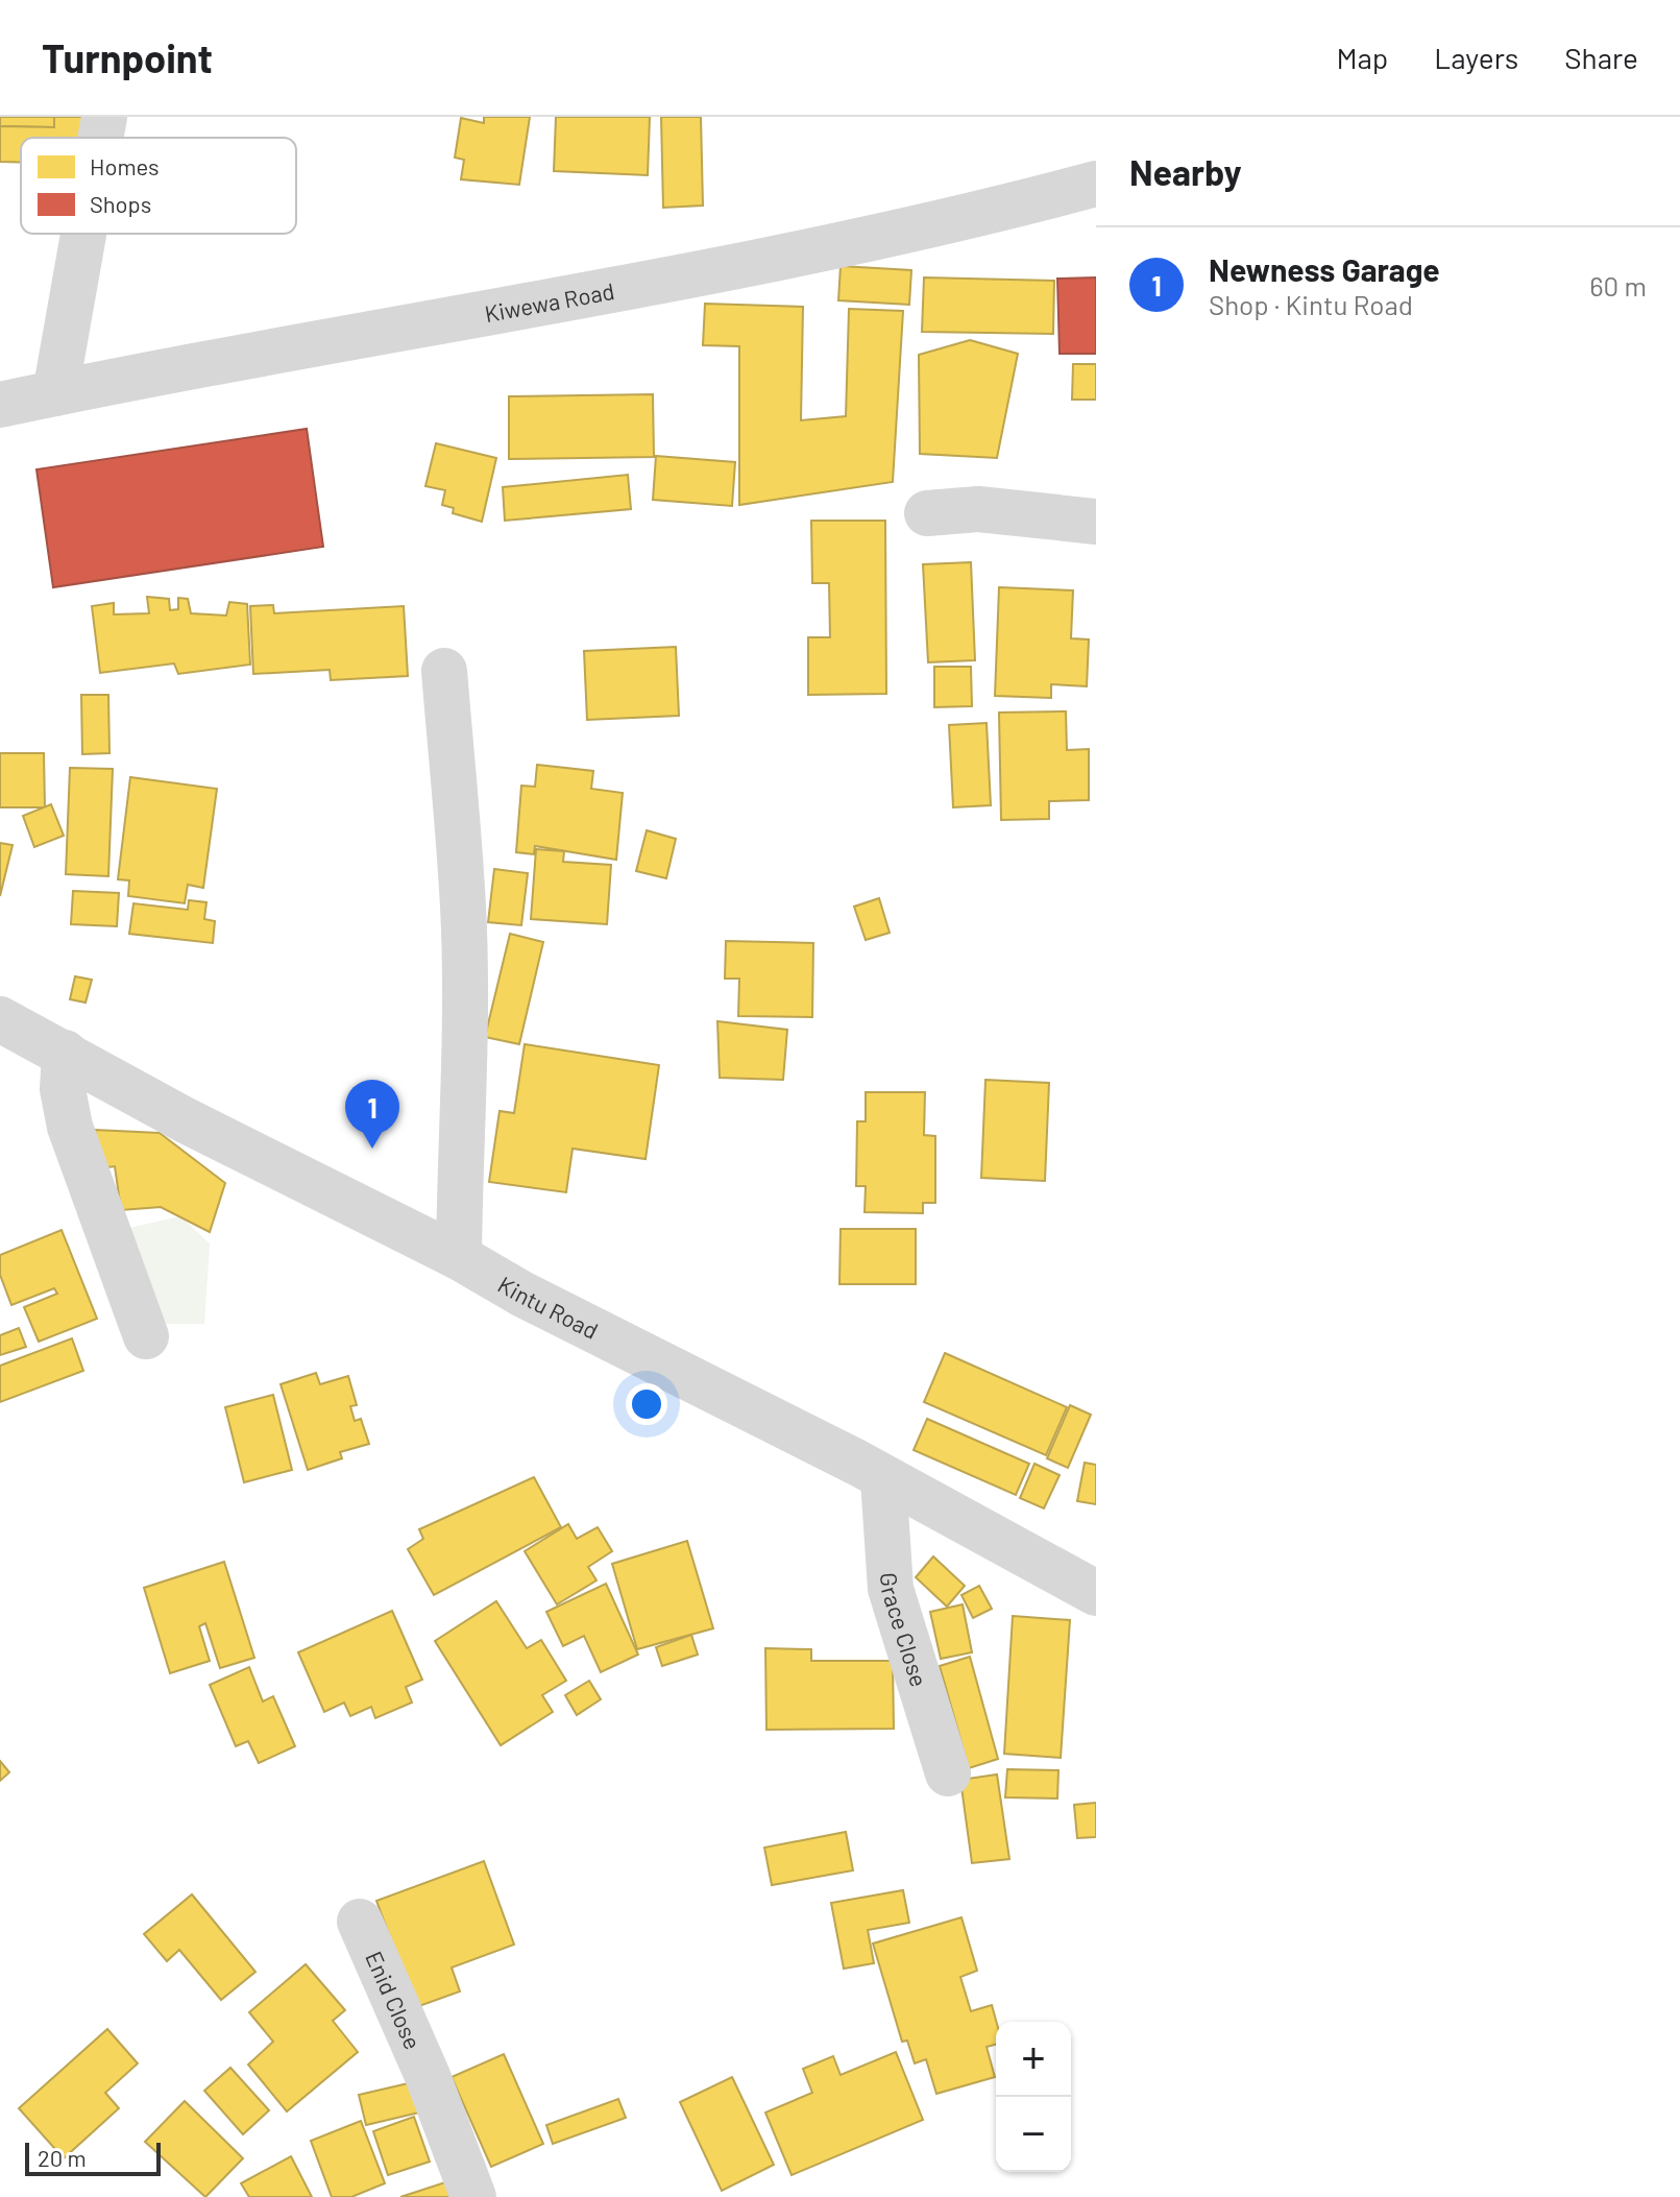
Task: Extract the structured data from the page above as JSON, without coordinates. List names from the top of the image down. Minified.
{"streets":{"street":["Kiwewa Road","Kintu Road","Grace Close","Enid Close"]},"crossings":[["Kintu Road","Grace Close"]],"legend":["Homes","Shops"],"scale_bar":"20 m","page":{"header":"Turnpoint","nav":["Map","Layers","Share"],"heading":"Nearby","list":[{"mark":"1","name":"Newness Garage","note":"Shop · Kintu Road","value":"60 m"}],"pins":"1","map_buttons":["+","−"],"scale":"20 m"}}
